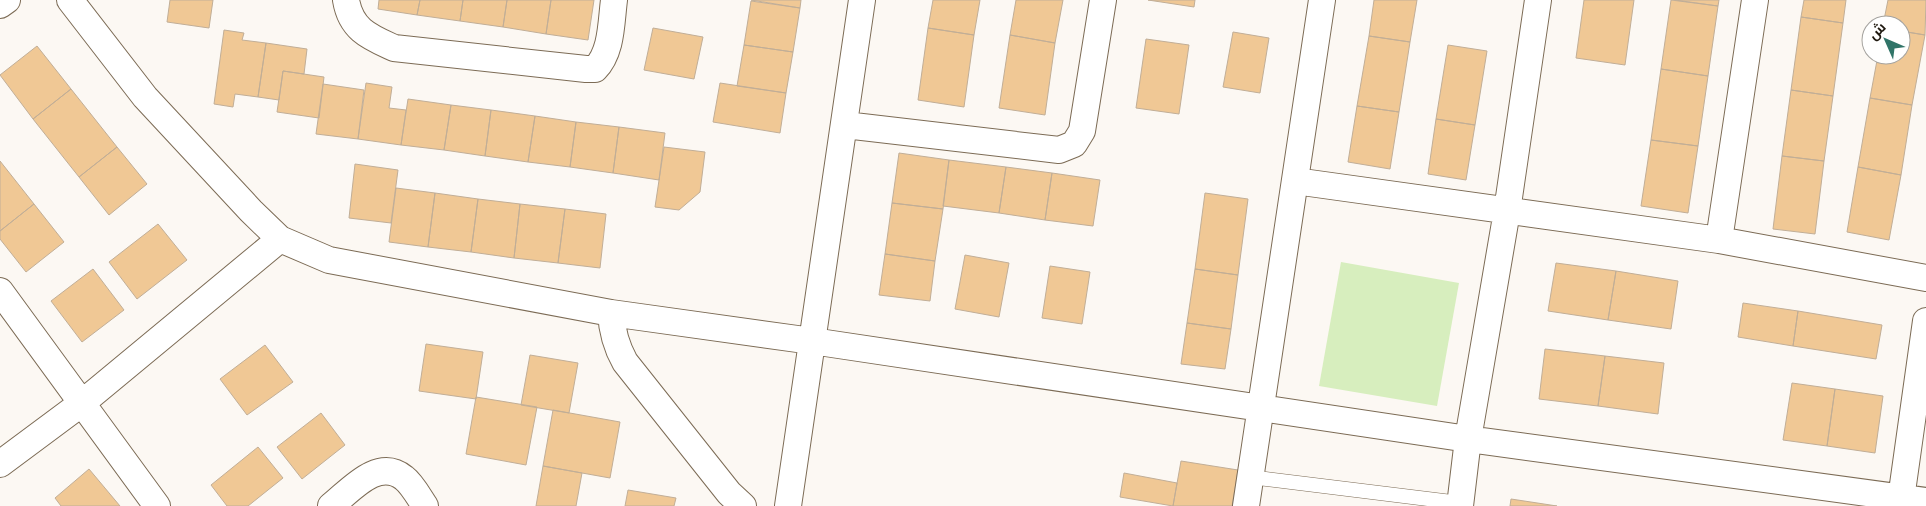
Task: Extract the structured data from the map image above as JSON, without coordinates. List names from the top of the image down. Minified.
{"north":"top left"}
